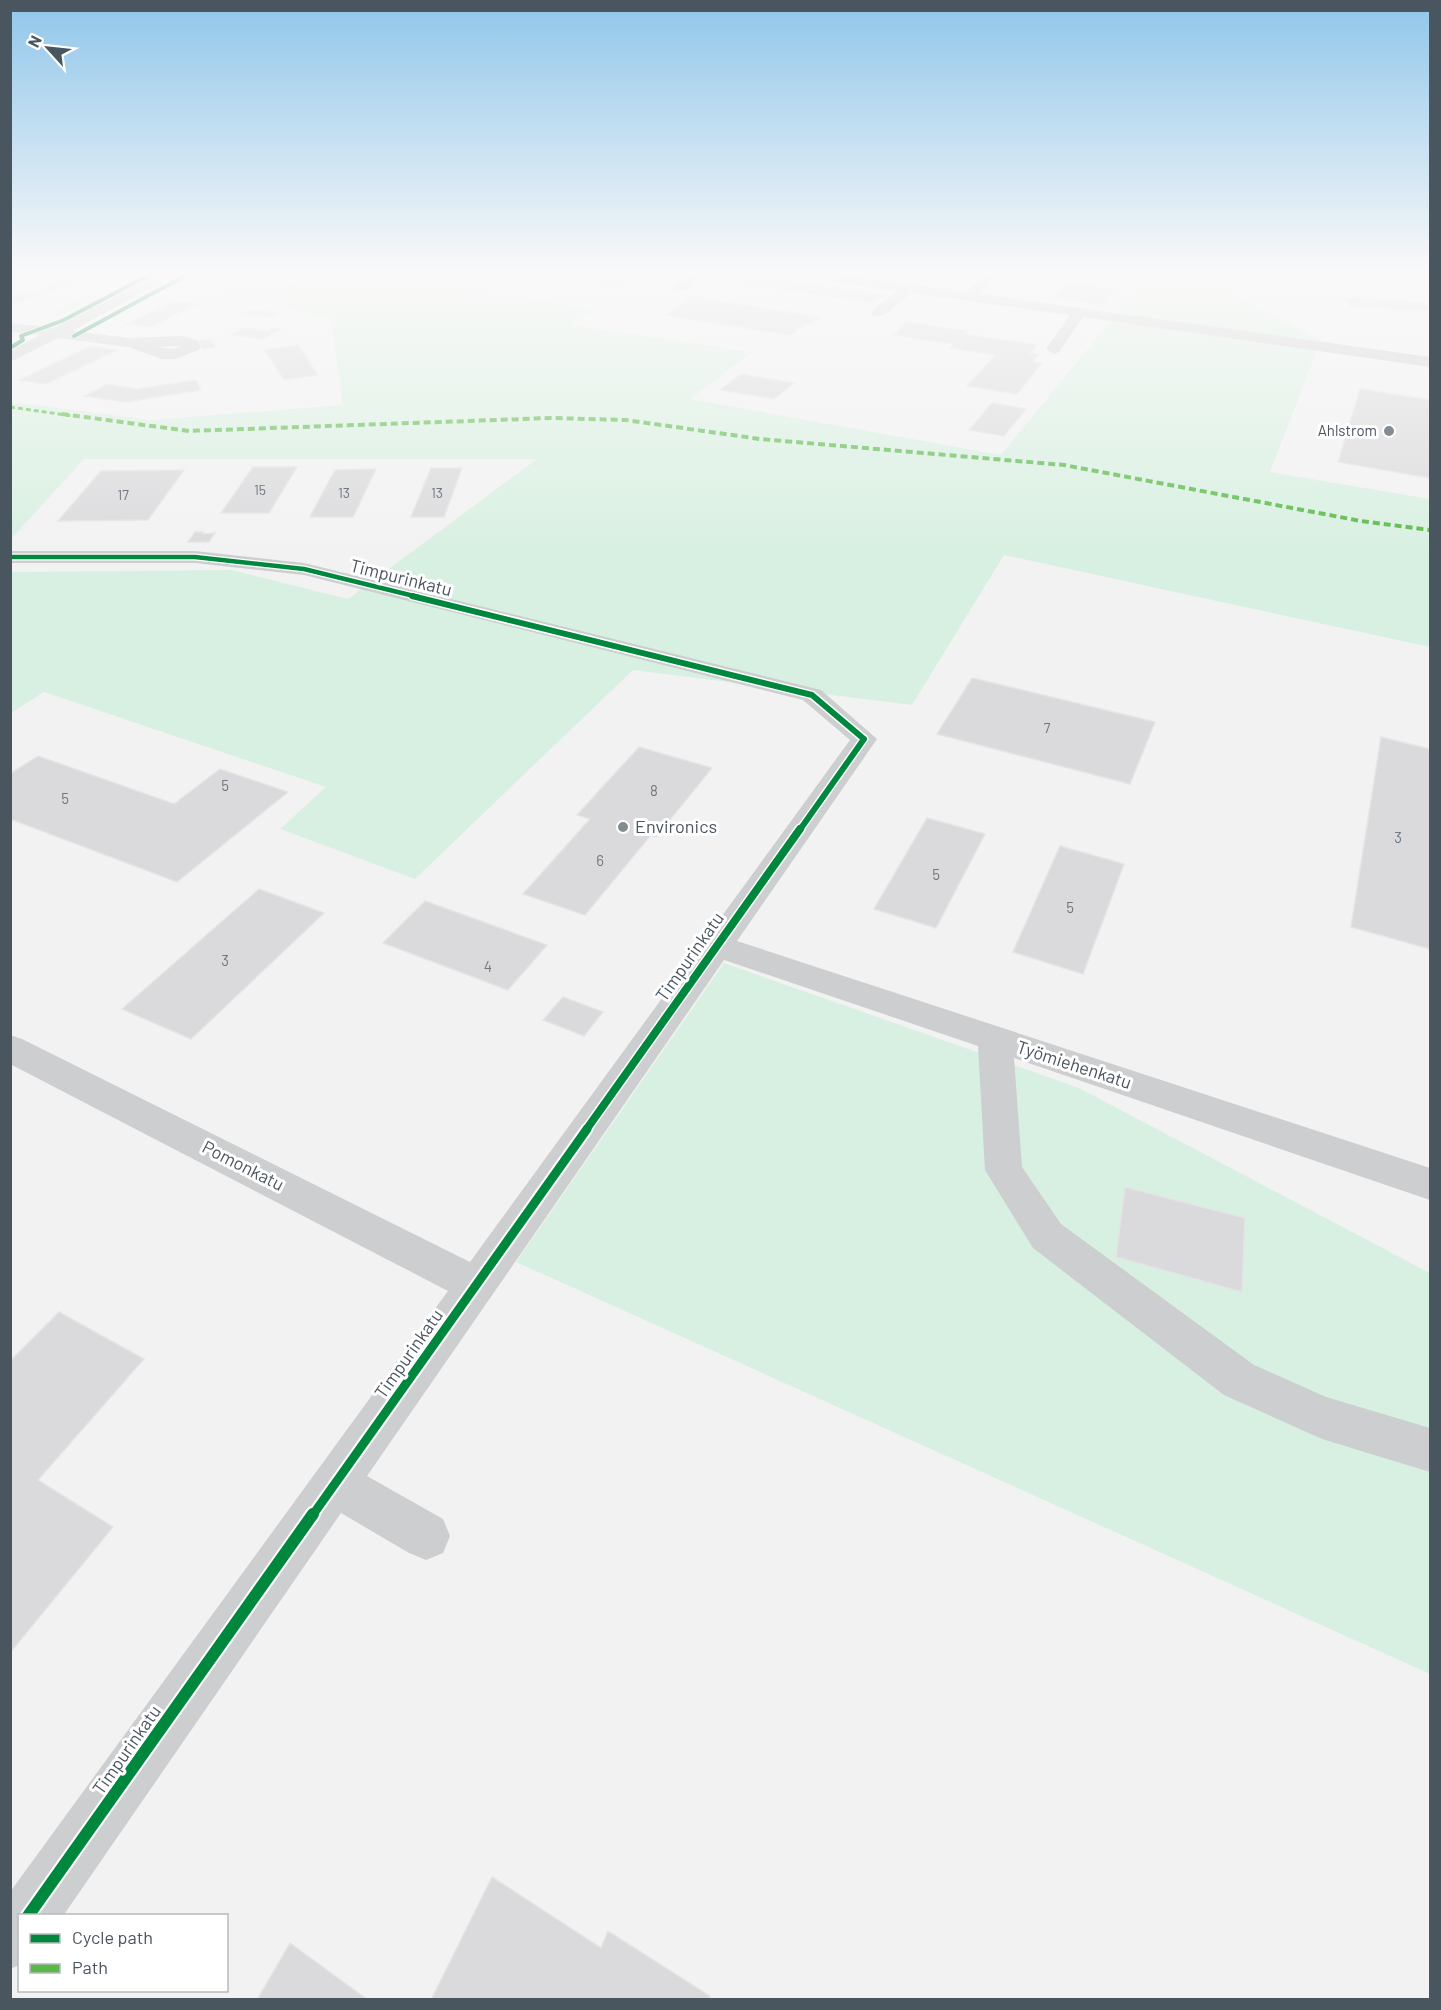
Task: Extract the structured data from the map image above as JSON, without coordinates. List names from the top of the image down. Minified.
{"streets":{"street":["Timpurinkatu","Työmiehenkatu","Pomonkatu"]},"crossings":[["Timpurinkatu","Työmiehenkatu"],["Timpurinkatu","Pomonkatu"]],"places":["Ahlstrom","Environics"],"house_numbers":["15","13","13","17","7","5","8","5","3","6","5","5","3","4"],"legend":["Cycle path","Path"],"north":"top left"}
